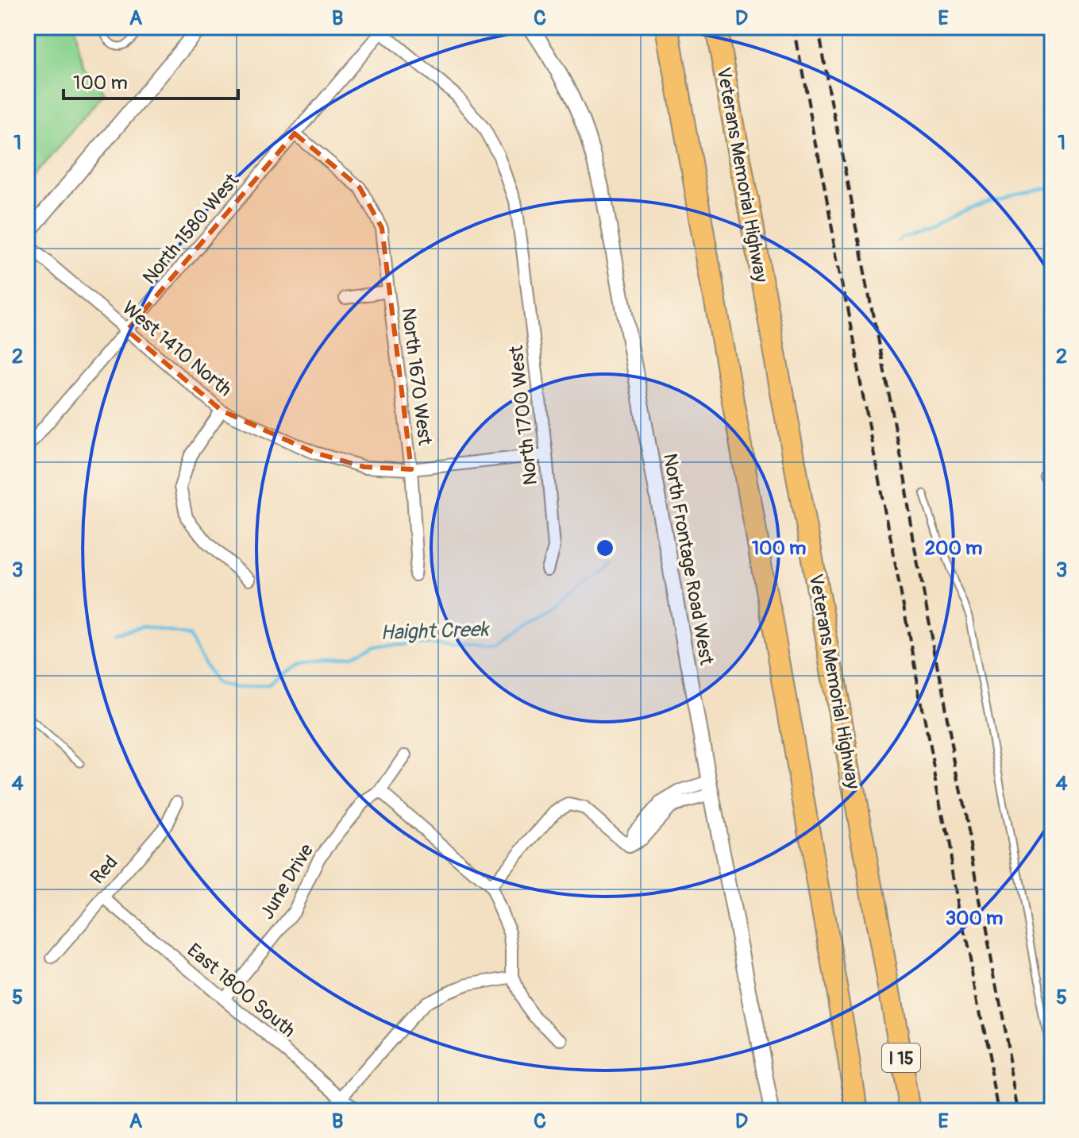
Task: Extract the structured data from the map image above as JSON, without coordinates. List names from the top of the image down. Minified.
{"streets":{"highway":["Veterans Memorial Highway","I 15"],"street":["North 1580 West","West 1410 North","North 1670 West","North 1700 West","North Frontage Road West","Red","June Drive","East 1800 South"]},"crossings":[["North 1580 West","West 1410 North"],["North 1580 West","North 1670 West"],["North 1580 West","North 1700 West"],["West 1410 North","North 1670 West"],["West 1410 North","North 1700 West"],["Red","East 1800 South"],["June Drive","East 1800 South"]],"water":["Haight Creek"],"scale_bar":"100 m","grid":{"columns":["A","B","C","D","E"],"rows":["1","2","3","4","5"]},"rings":["100 m","200 m","300 m"]}
